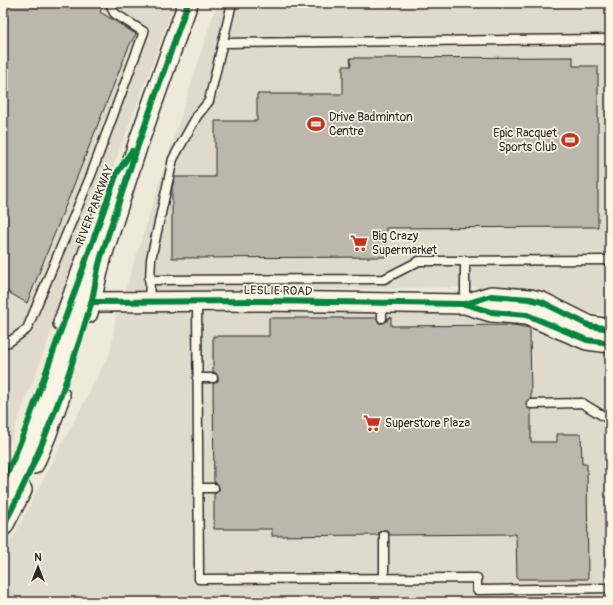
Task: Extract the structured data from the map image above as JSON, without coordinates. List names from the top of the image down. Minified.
{"streets":{"street":["RIVER PARKWAY","LESLIE ROAD"]},"crossings":[["RIVER PARKWAY","LESLIE ROAD"]],"places":{"sports":["Drive Badminton Centre","Epic Racquet Sports Club"],"supermarket":["Big Crazy Supermarket","Superstore Plaza"]},"north":"top"}
